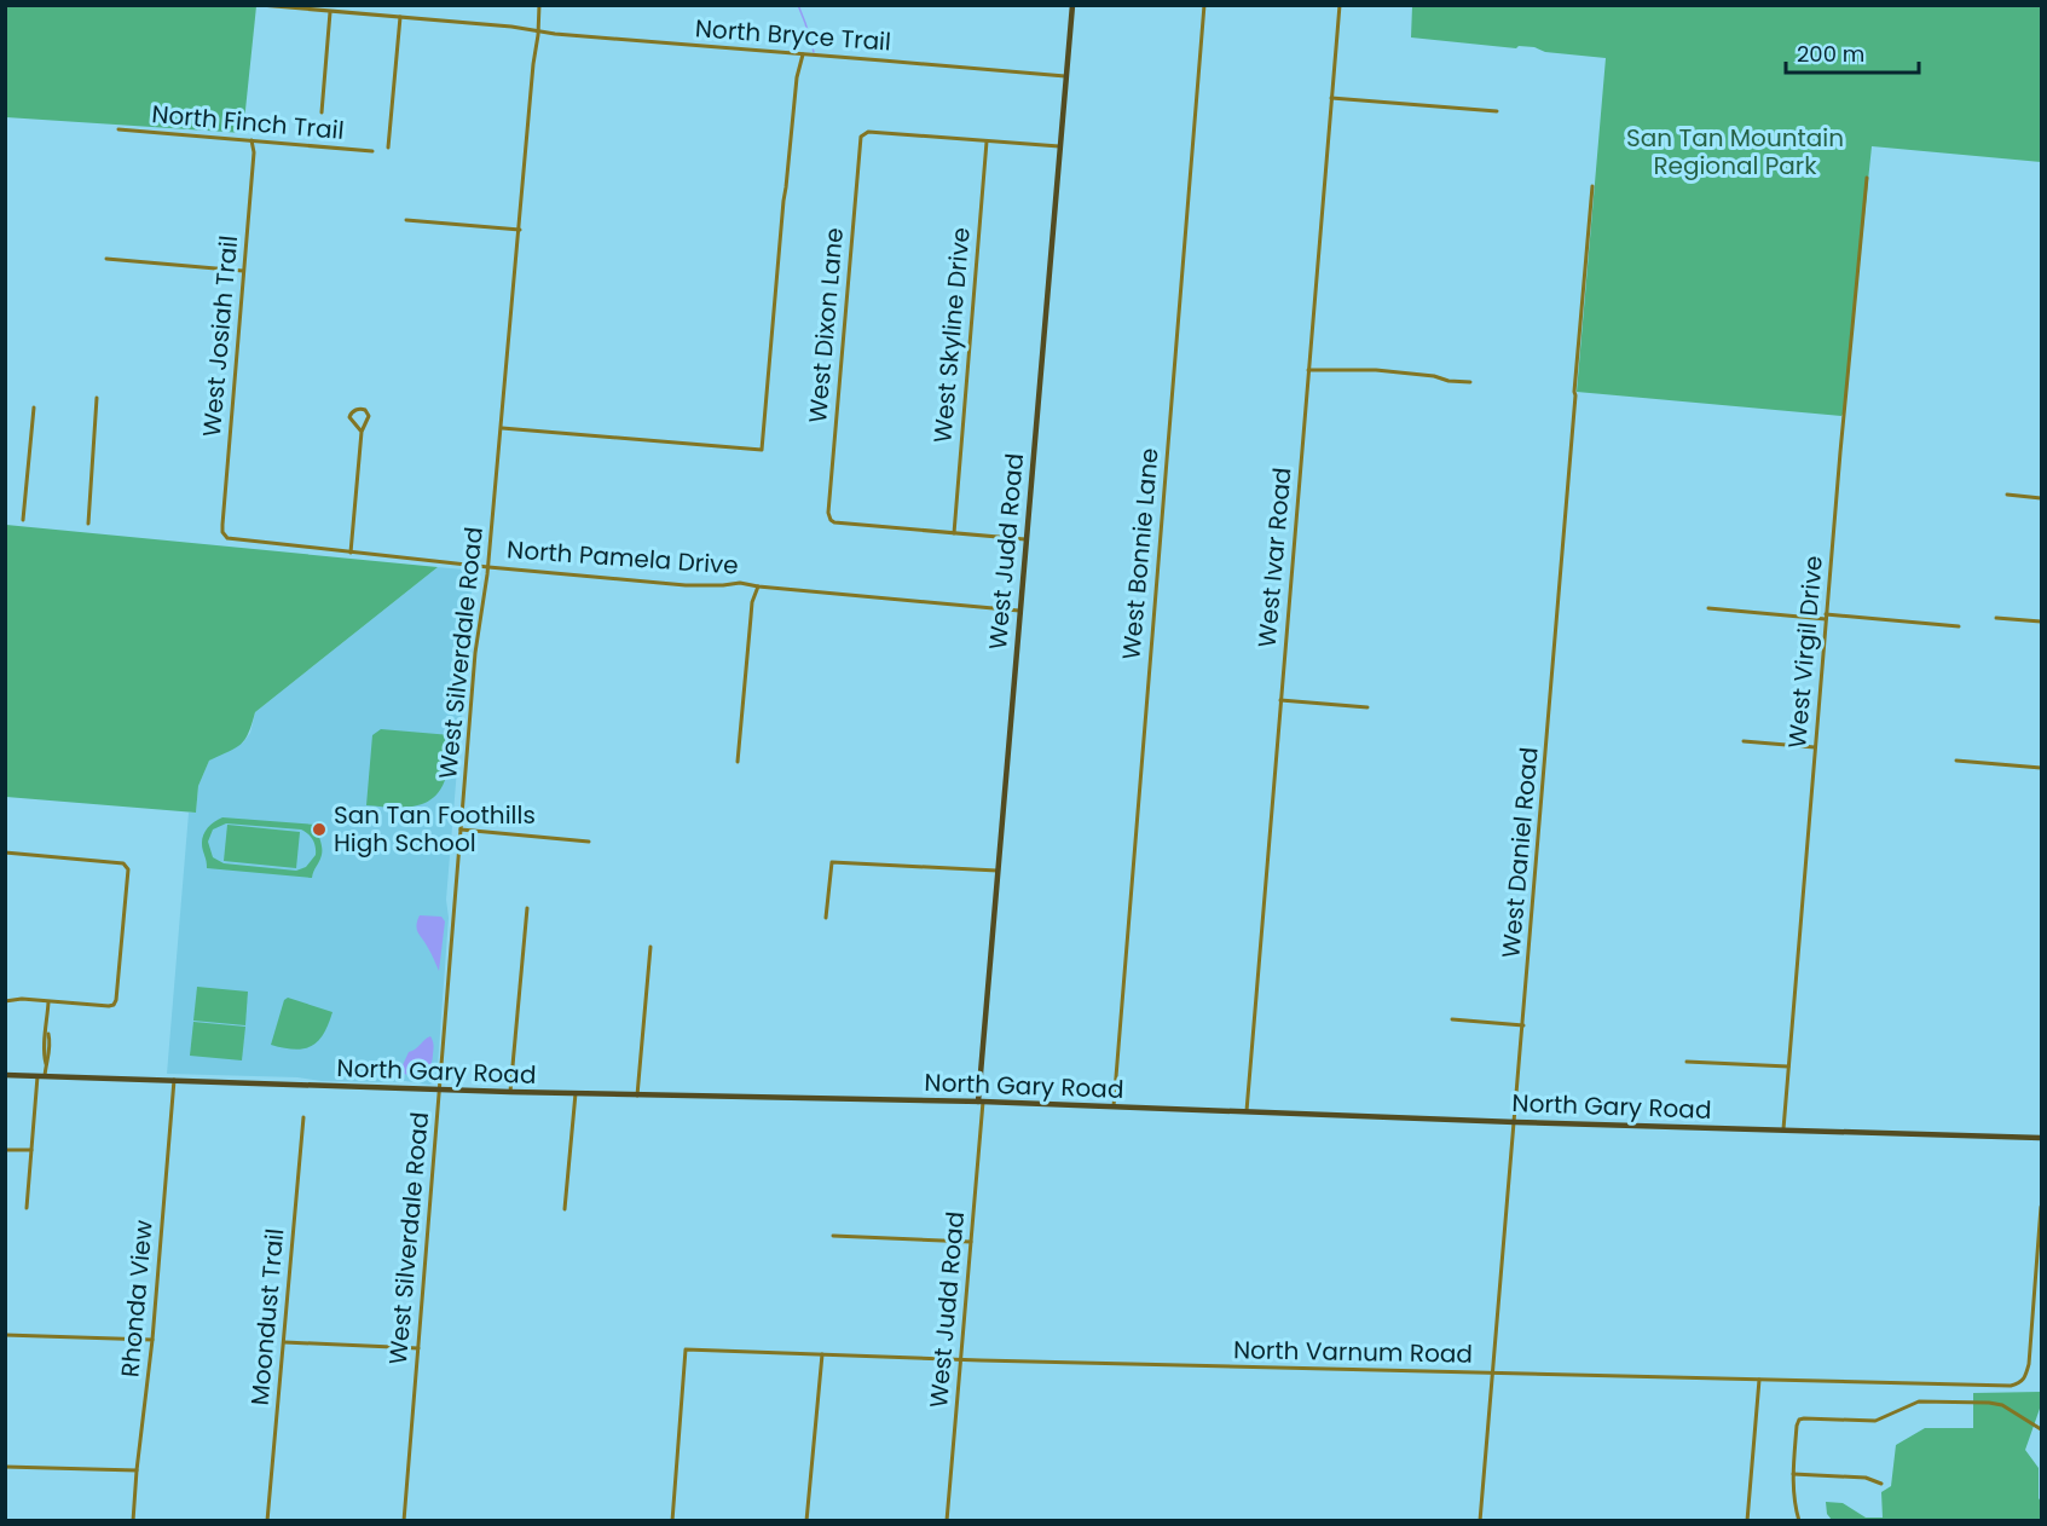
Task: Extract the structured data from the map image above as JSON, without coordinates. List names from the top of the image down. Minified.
{"streets":{"street":["North Bryce Trail","North Finch Trail","West Dixon Lane","West Skyline Drive","West Josiah Trail","West Judd Road","West Bonnie Lane","North Pamela Drive","West Ivar Road","West Virgil Drive","West Silverdale Road","West Daniel Road","North Gary Road","Rhonda View","Moondust Trail","North Varnum Road"]},"crossings":[["North Bryce Trail","West Judd Road"],["North Bryce Trail","West Silverdale Road"],["North Finch Trail","West Josiah Trail"],["West Dixon Lane","West Skyline Drive"],["West Josiah Trail","North Pamela Drive"],["West Judd Road","North Pamela Drive"],["West Judd Road","North Gary Road"],["West Judd Road","North Varnum Road"],["West Bonnie Lane","North Gary Road"],["North Pamela Drive","West Silverdale Road"],["West Ivar Road","North Gary Road"],["West Virgil Drive","North Gary Road"],["West Silverdale Road","North Gary Road"],["West Daniel Road","North Gary Road"],["West Daniel Road","North Varnum Road"],["North Gary Road","Rhonda View"]],"parks":["San Tan Mountain Regional Park"],"places":["San Tan Foothills High School"],"scale_bar":"200 m"}
